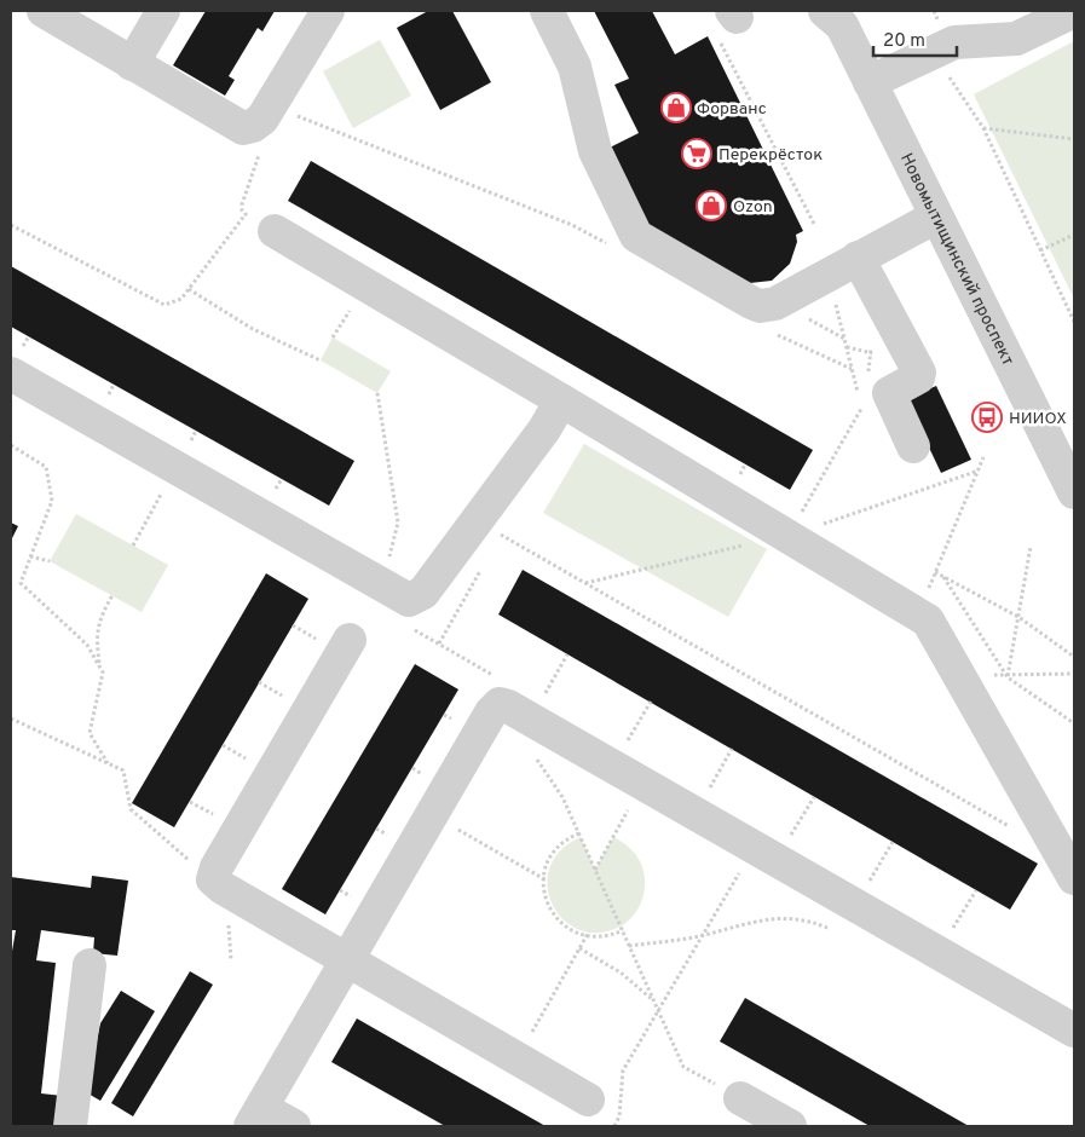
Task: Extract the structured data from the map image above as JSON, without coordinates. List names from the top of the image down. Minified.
{"streets":{"street":["Новомытищинский проспект"]},"places":{"shop":["Форванс","Ozon"],"supermarket":["Перекрёсток"],"bus stop":["НИИОХ"]},"scale_bar":"20 m"}
